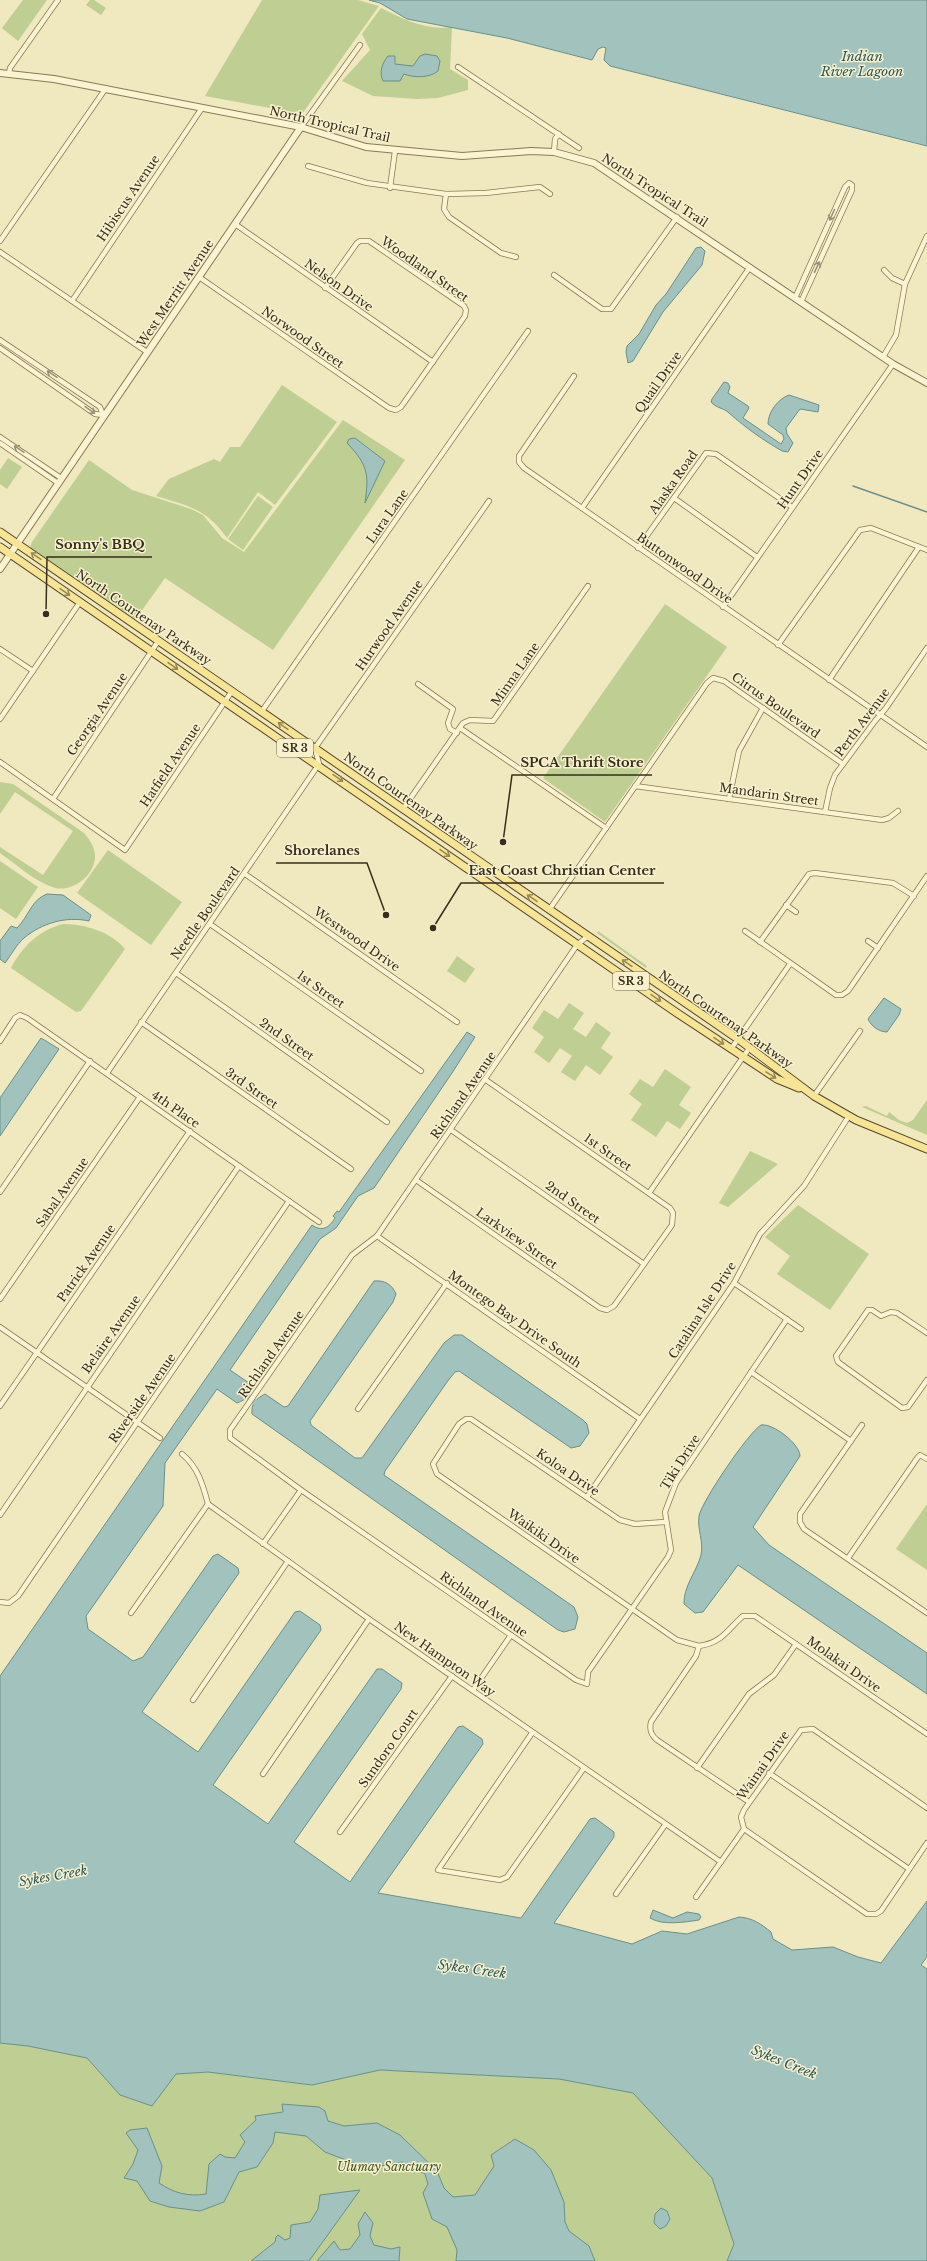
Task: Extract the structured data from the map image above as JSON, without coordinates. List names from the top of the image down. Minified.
{"streets":{"main road":["North Courtenay Parkway","SR 3"],"street":["North Tropical Trail","Hibiscus Avenue","Woodland Street","Nelson Drive","West Merritt Avenue","Norwood Street","Quail Drive","Hunt Drive","Alaska Road","Lura Lane","Buttonwood Drive","Hurwood Avenue","Minna Lane","Citrus Boulevard","Georgia Avenue","Perth Avenue","Hatfield Avenue","Mandarin Street","Needle Boulevard","Westwood Drive","1st Street","2nd Street","3rd Street","Richland Avenue","4th Place","Sabal Avenue","Larkview Street","Patrick Avenue","Catalina Isle Drive","Montego Bay Drive South","Belaire Avenue","Riverside Avenue","Tiki Drive","Koloa Drive","Waikiki Drive","New Hampton Way","Molakai Drive","Sundoro Court","Wainai Drive"]},"crossings":[["North Tropical Trail","Hibiscus Avenue"],["North Tropical Trail","West Merritt Avenue"],["North Tropical Trail","Quail Drive"],["North Tropical Trail","Hunt Drive"],["Woodland Street","Nelson Drive"],["Woodland Street","Norwood Street"],["Nelson Drive","West Merritt Avenue"],["Nelson Drive","Norwood Street"],["West Merritt Avenue","Norwood Street"],["West Merritt Avenue","North Courtenay Parkway"],["Quail Drive","Buttonwood Drive"],["Hunt Drive","Alaska Road"],["Hunt Drive","Buttonwood Drive"],["Alaska Road","Buttonwood Drive"],["Lura Lane","North Courtenay Parkway"],["Buttonwood Drive","Perth Avenue"],["North Courtenay Parkway","Hurwood Avenue"],["North Courtenay Parkway","Citrus Boulevard"],["North Courtenay Parkway","Georgia Avenue"],["North Courtenay Parkway","Hatfield Avenue"],["North Courtenay Parkway","Needle Boulevard"],["North Courtenay Parkway","Richland Avenue"],["North Courtenay Parkway","Catalina Isle Drive"],["Citrus Boulevard","Perth Avenue"],["Citrus Boulevard","Mandarin Street"],["Georgia Avenue","Hatfield Avenue"],["Perth Avenue","Mandarin Street"],["Needle Boulevard","Westwood Drive"],["Needle Boulevard","1st Street"],["Needle Boulevard","2nd Street"],["Needle Boulevard","3rd Street"],["Needle Boulevard","4th Place"],["1st Street","2nd Street"],["1st Street","Richland Avenue"],["1st Street","Larkview Street"],["2nd Street","Richland Avenue"],["2nd Street","Larkview Street"],["Richland Avenue","Larkview Street"],["Richland Avenue","Montego Bay Drive South"],["Richland Avenue","Tiki Drive"],["4th Place","Sabal Avenue"],["4th Place","Patrick Avenue"],["4th Place","Belaire Avenue"],["4th Place","Riverside Avenue"],["Catalina Isle Drive","Montego Bay Drive South"],["Catalina Isle Drive","Koloa Drive"],["Tiki Drive","Koloa Drive"],["Tiki Drive","Waikiki Drive"],["Koloa Drive","Waikiki Drive"],["Waikiki Drive","Molakai Drive"],["New Hampton Way","Sundoro Court"]],"water":["Indian River Lagoon","Sykes Creek"],"parks":["Ulumay Sanctuary"],"places":["Sonny's BBQ","SPCA Thrift Store","Shorelanes","East Coast Christian Center"]}
